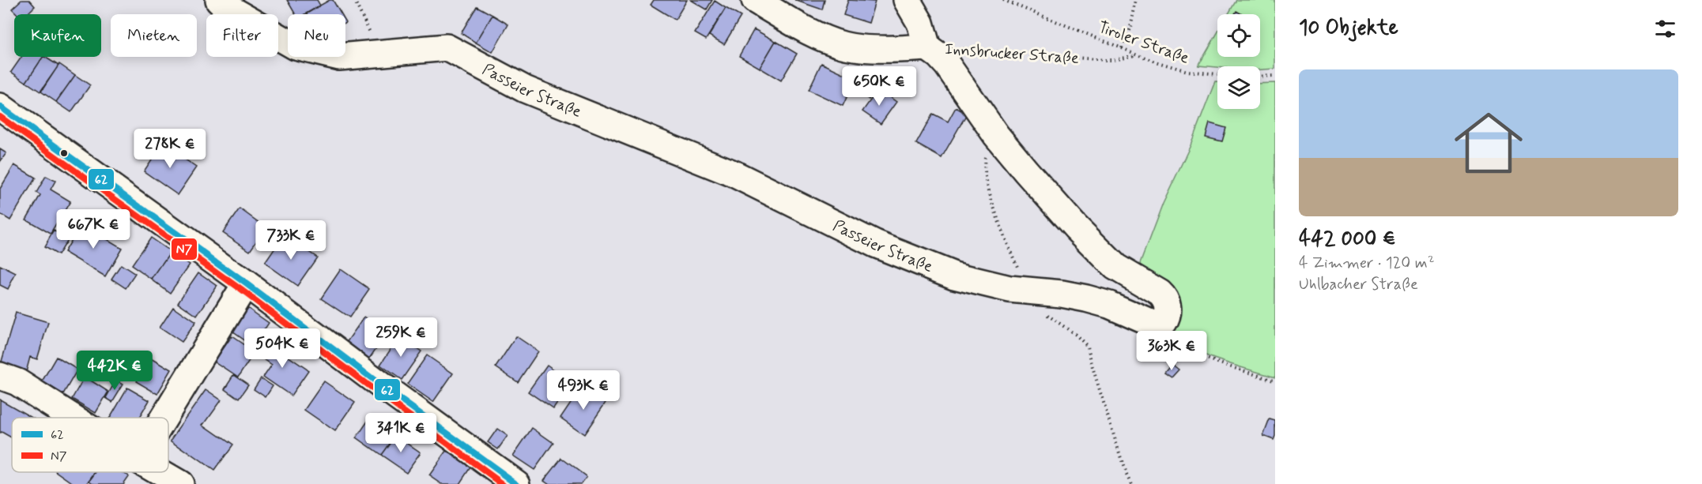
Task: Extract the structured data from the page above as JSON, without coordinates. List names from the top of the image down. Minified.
{"streets":{"street":["Innsbrucker Straße","Passeier Straße"],"path":["Tiroler Straße"]},"crossings":[["Tiroler Straße","Innsbrucker Straße"]],"lines":["transit line 62","transit line N7"],"legend":["62","N7"],"page":{"heading":"10 Objekte","chip":["Kaufen","Mieten","Filter","Neu"],"list":[{"name":"442 000 €","note":"4 Zimmer · 120 m² · Uhlbacher Straße"}],"price":["650K €","278K €","667K €","733K €","259K €","504K €","363K €","442K €","493K €","341K €"]}}
